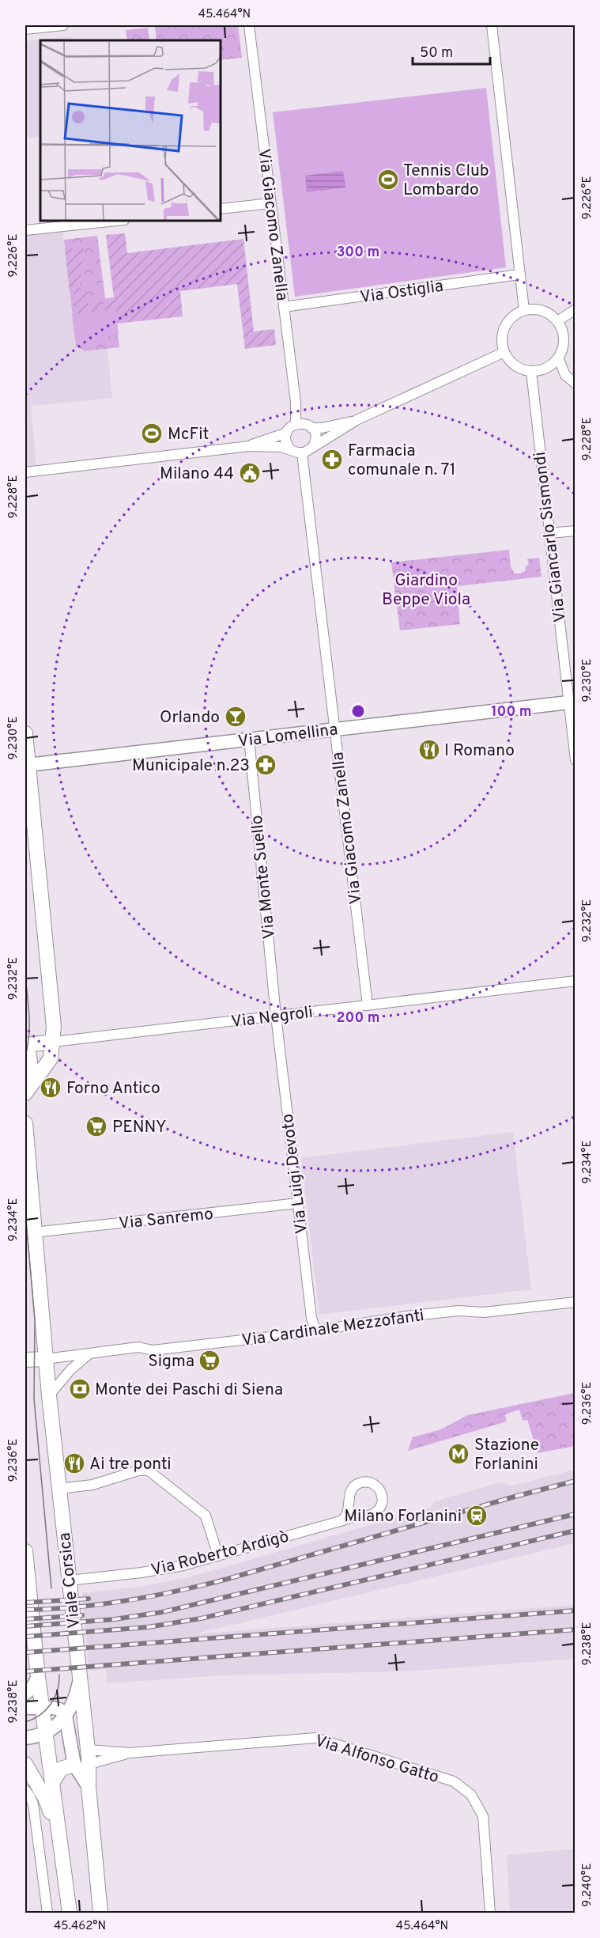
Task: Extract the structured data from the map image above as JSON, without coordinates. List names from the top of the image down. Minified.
{"streets":{"main road":["Via Negroli","Viale Corsica"],"street":["Via Giacomo Zanella","Via Ostiglia","Via Giancarlo Sismondi","Via Lomellina","Via Monte Suello","Via Luigi Devoto","Via Sanremo","Via Cardinale Mezzofanti","Via Roberto Ardigò","Via Alfonso Gatto"]},"crossings":[["Via Giacomo Zanella","Via Ostiglia"],["Via Giacomo Zanella","Via Lomellina"],["Via Giacomo Zanella","Via Negroli"],["Via Giancarlo Sismondi","Via Lomellina"],["Via Lomellina","Via Monte Suello"],["Via Monte Suello","Via Negroli"],["Via Monte Suello","Via Luigi Devoto"],["Via Negroli","Via Luigi Devoto"],["Via Luigi Devoto","Via Sanremo"],["Via Luigi Devoto","Via Cardinale Mezzofanti"],["Via Sanremo","Viale Corsica"],["Via Cardinale Mezzofanti","Viale Corsica"],["Via Roberto Ardigò","Viale Corsica"],["Viale Corsica","Via Alfonso Gatto"]],"parks":["Giardino Beppe Viola"],"places":{"sports":["Tennis Club Lombardo","McFit"],"pharmacy":["Farmacia comunale n. 71","Municipale n.23"],"public building":["Milano 44"],"bar":["Orlando"],"restaurant":["I Romano","Forno Antico","Ai tre ponti"],"supermarket":["PENNY","Sigma"],"bank":["Monte dei Paschi di Siena"],"metro station":["Stazione Forlanini"],"station":["Milano Forlanini"]},"scale_bar":"50 m","coordinates":["45.464°N","9.226°E","9.228°E","9.230°E","9.232°E","9.234°E","9.236°E","9.238°E","9.240°E","45.462°N"],"rings":["300 m","100 m","200 m"]}
